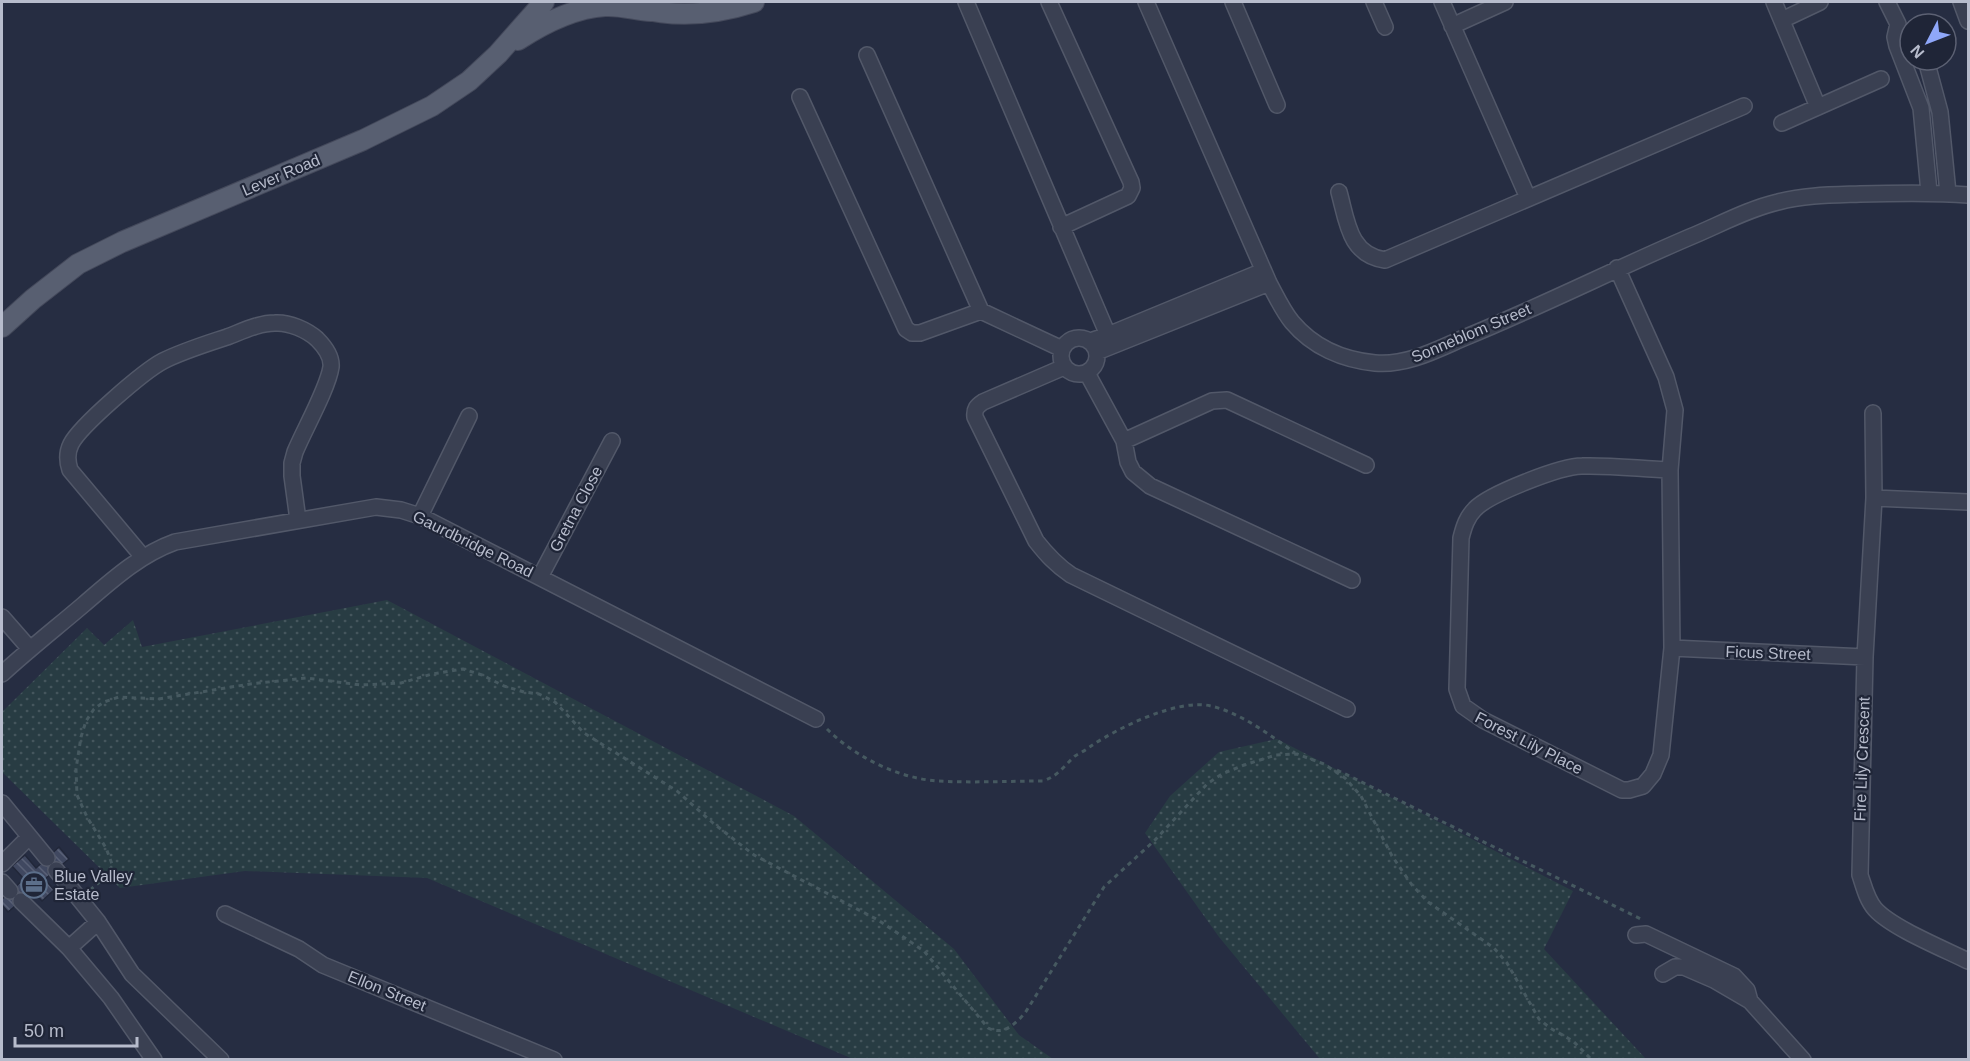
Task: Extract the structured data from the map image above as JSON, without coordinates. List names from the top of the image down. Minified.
{"streets":{"main road":["Lever Road"],"street":["Sonneblom Street","Gretna Close","Gaurdbridge Road","Ficus Street","Forest Lily Place","Fire Lily Crescent","Ellon Street"]},"crossings":[["Sonneblom Street","Forest Lily Place"],["Gretna Close","Gaurdbridge Road"],["Ficus Street","Forest Lily Place"],["Ficus Street","Fire Lily Crescent"]],"places":{"office":["Blue Valley Estate"]},"scale_bar":"50 m","north":"bottom left"}
